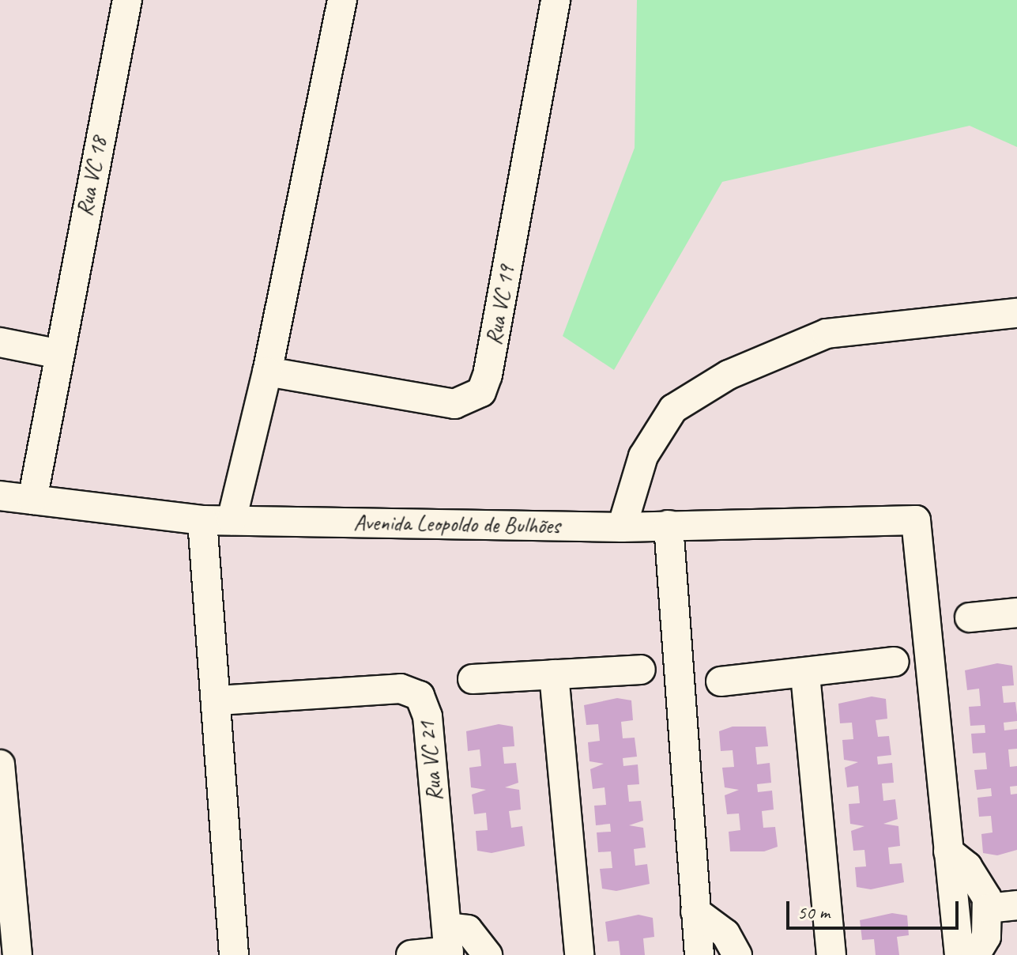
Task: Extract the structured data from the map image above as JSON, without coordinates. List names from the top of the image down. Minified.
{"streets":{"street":["Rua VC 18","Rua VC 19","Avenida Leopoldo de Bulhões","Rua VC 21"]},"crossings":[["Rua VC 18","Avenida Leopoldo de Bulhões"]],"scale_bar":"50 m"}
